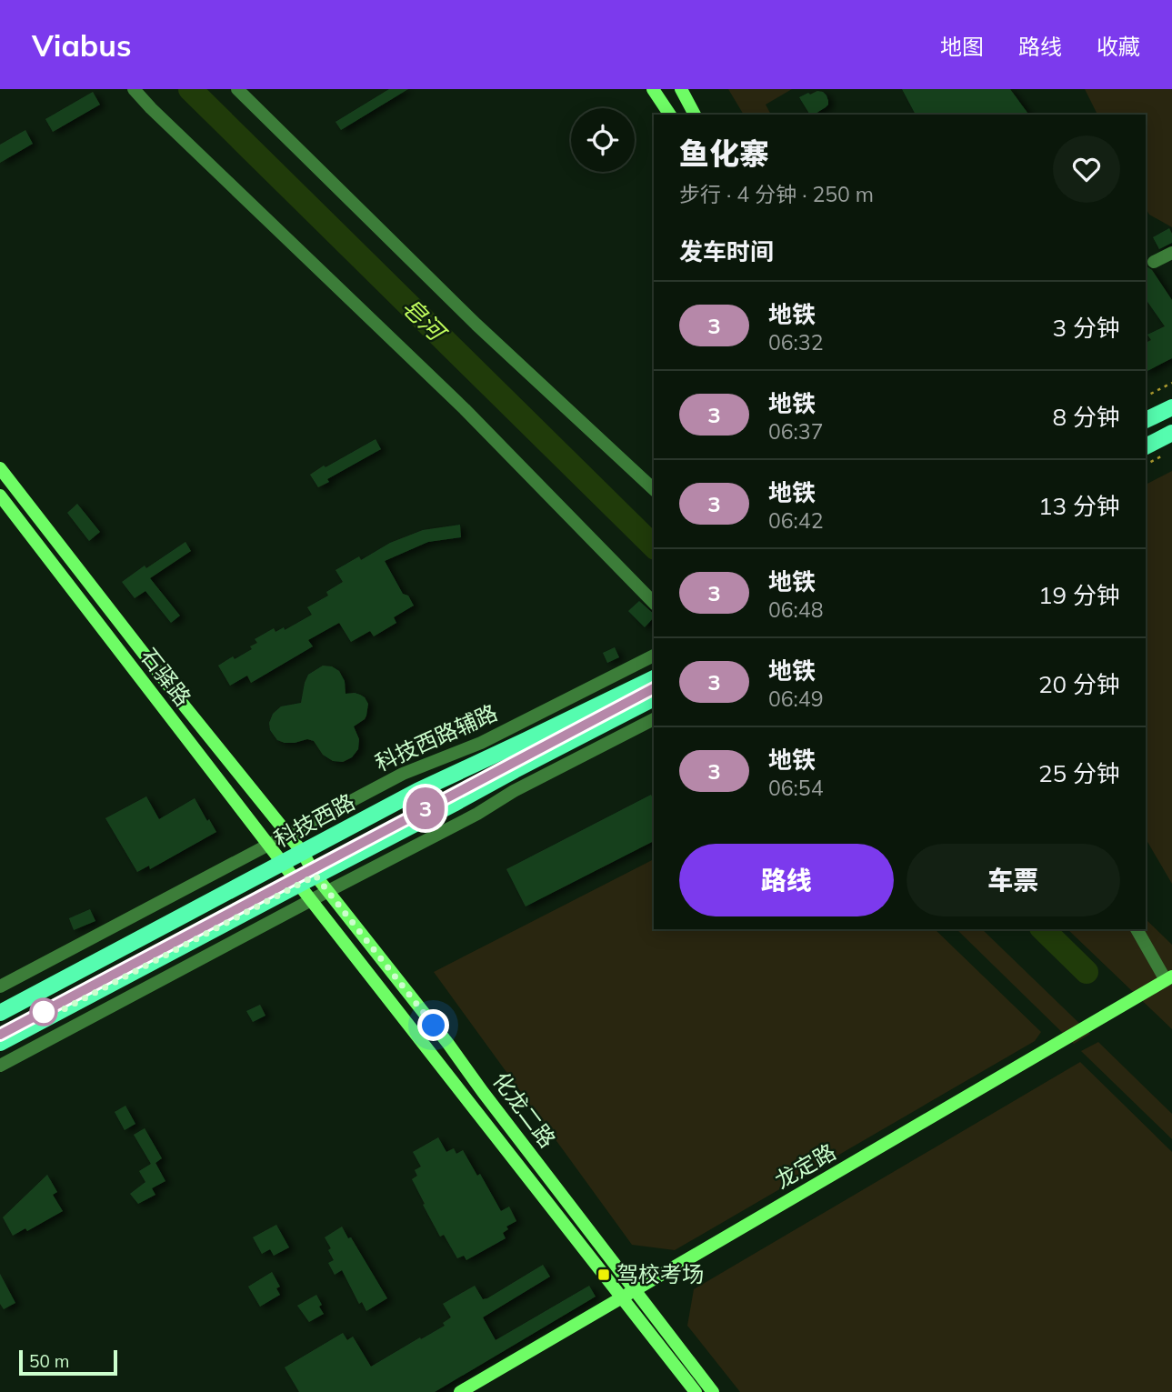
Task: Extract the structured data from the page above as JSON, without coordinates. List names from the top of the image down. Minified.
{"streets":{"main road":["科技西路"],"street":["石驿路","科技西路辅路","化龙二路","龙定路"]},"crossings":[["石驿路","科技西路辅路"],["石驿路","科技西路"],["石驿路","化龙二路"],["科技西路","化龙二路"],["化龙二路","龙定路"]],"water":["皂河"],"places":{"transit":["驾校考场"]},"lines":["metro line 3"],"scale_bar":"50 m","page":{"header":"Viabus","nav":["地图","路线","收藏"],"on_map":"3","heading":[["鱼化寨","步行 · 4 分钟 · 250 m"],"发车时间"],"list":[{"mark":"3","name":"地铁","note":"06:32","value":"3 分钟"},{"mark":"3","name":"地铁","note":"06:37","value":"8 分钟"},{"mark":"3","name":"地铁","note":"06:42","value":"13 分钟"},{"mark":"3","name":"地铁","note":"06:48","value":"19 分钟"},{"mark":"3","name":"地铁","note":"06:49","value":"20 分钟"},{"mark":"3","name":"地铁","note":"06:54","value":"25 分钟"}],"buttons":["路线","车票"],"scale":"50 m"}}
